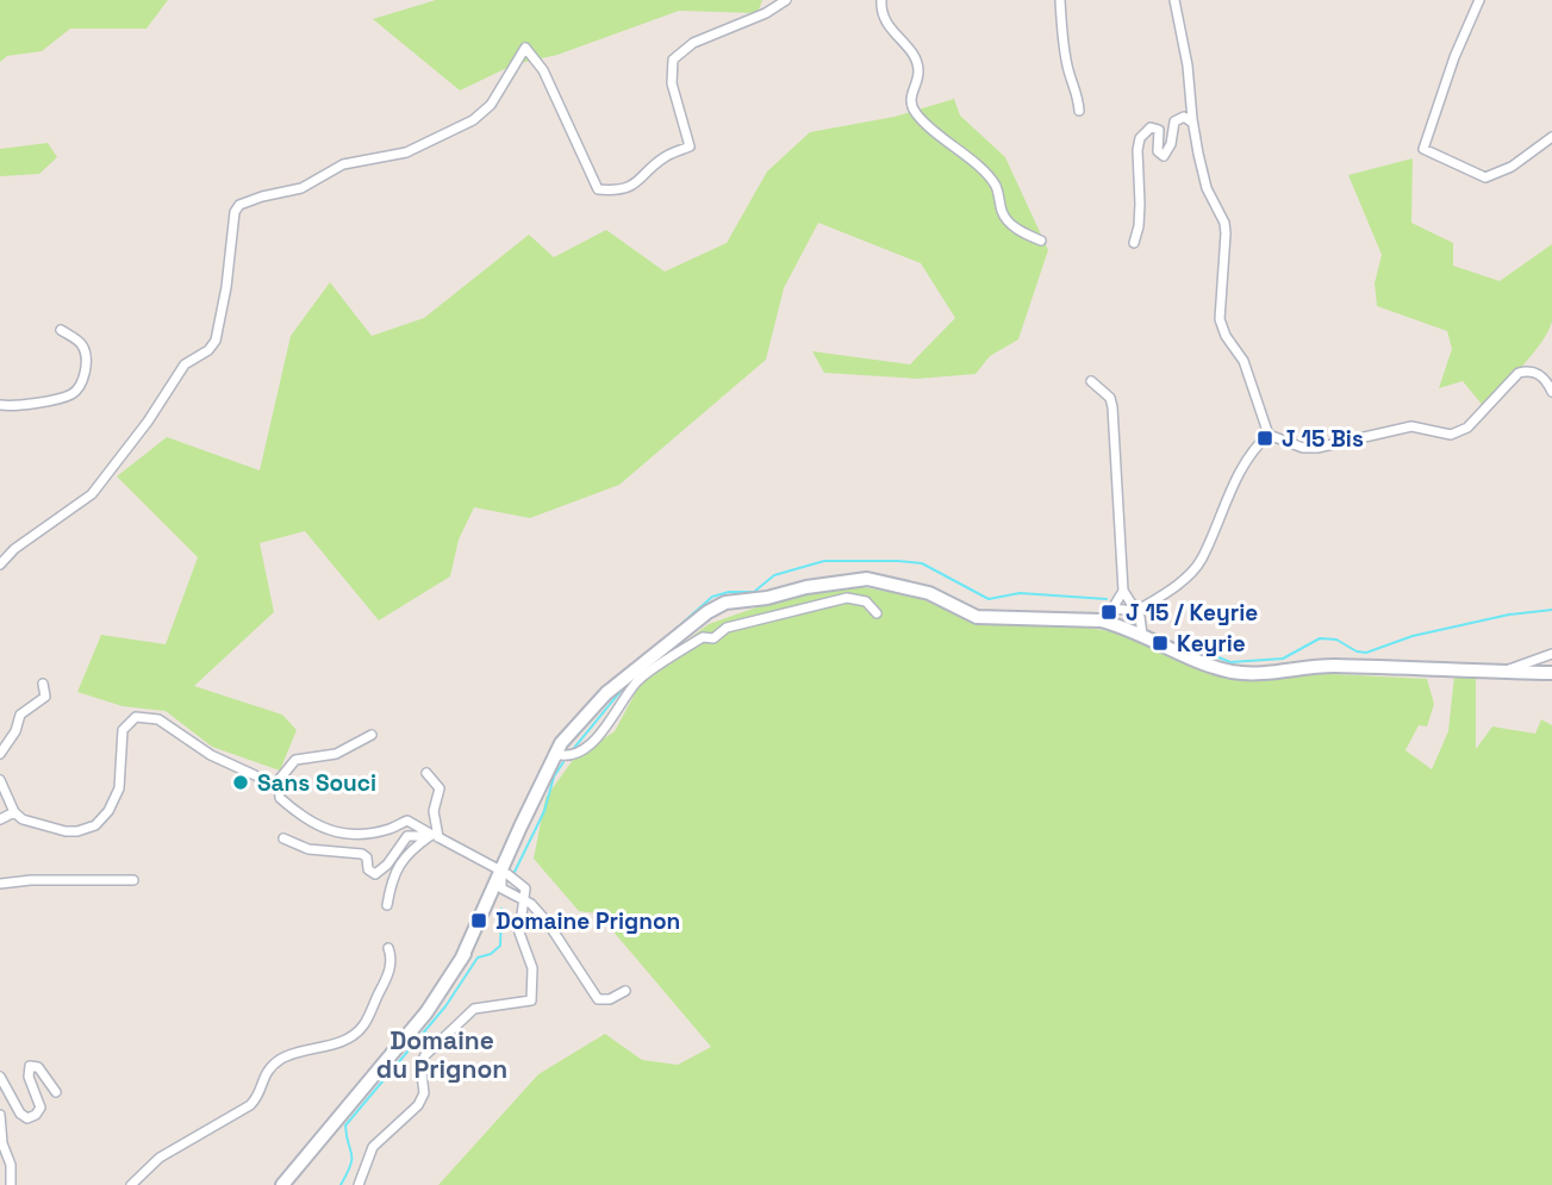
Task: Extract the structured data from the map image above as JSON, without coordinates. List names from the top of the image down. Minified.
{"districts":["Domaine du Prignon"],"places":{"transit":["J 15 Bis","J 15 / Keyrie","Keyrie","Domaine Prignon"],"other":["Sans Souci"]}}
